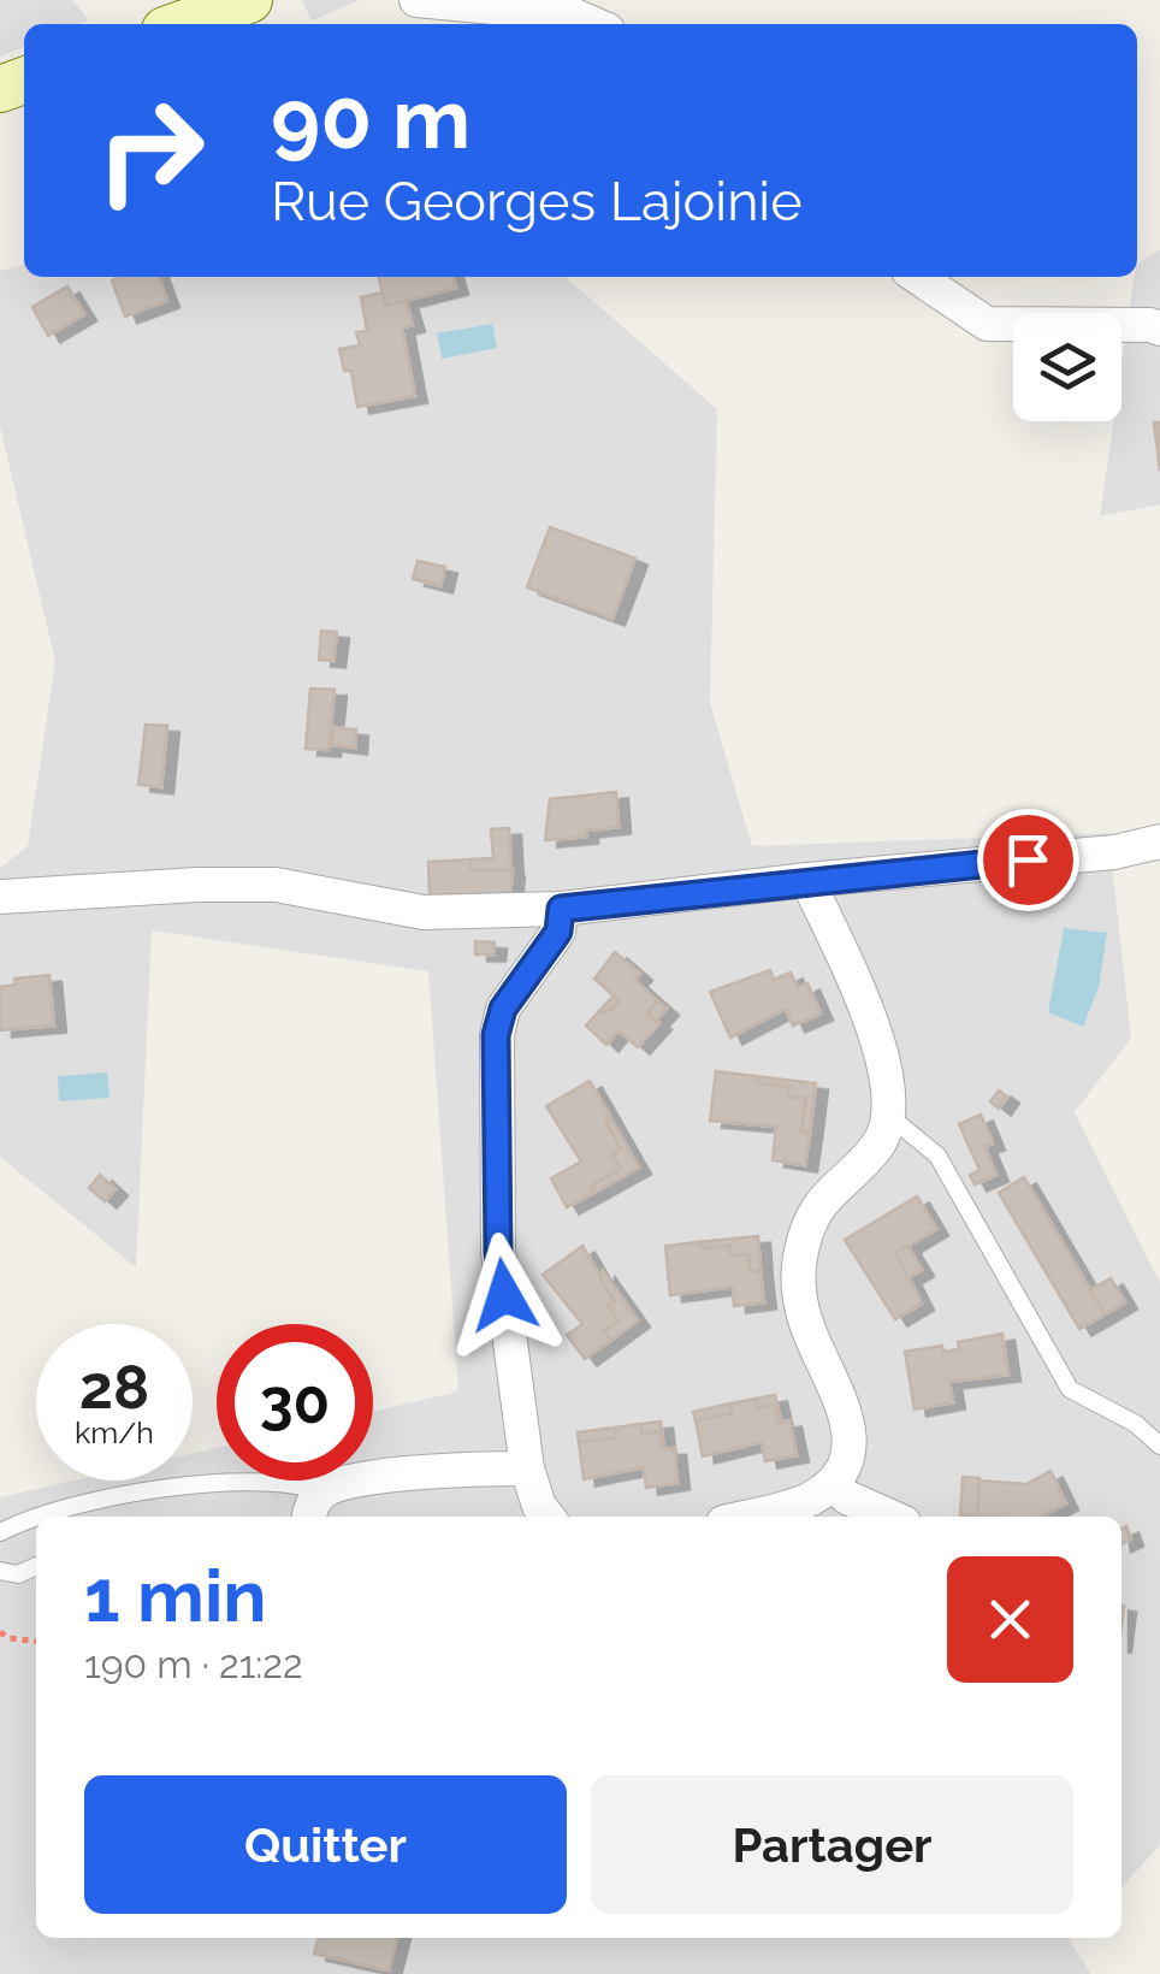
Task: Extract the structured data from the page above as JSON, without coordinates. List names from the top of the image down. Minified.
{"page":{"turn":["90 m","Rue Georges Lajoinie"],"speed":"28 km/h","limit":"30","heading":["1 min","190 m · 21:22"],"buttons":["Quitter","Partager"]}}
